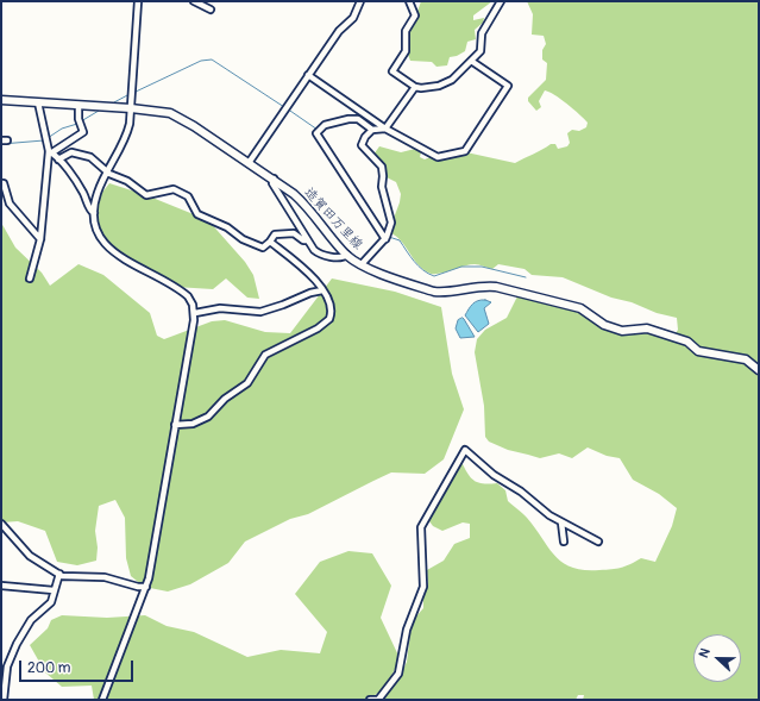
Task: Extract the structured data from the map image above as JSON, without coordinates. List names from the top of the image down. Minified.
{"streets":{"main road":["造賀田万里線"]},"scale_bar":"200 m","north":"left"}
